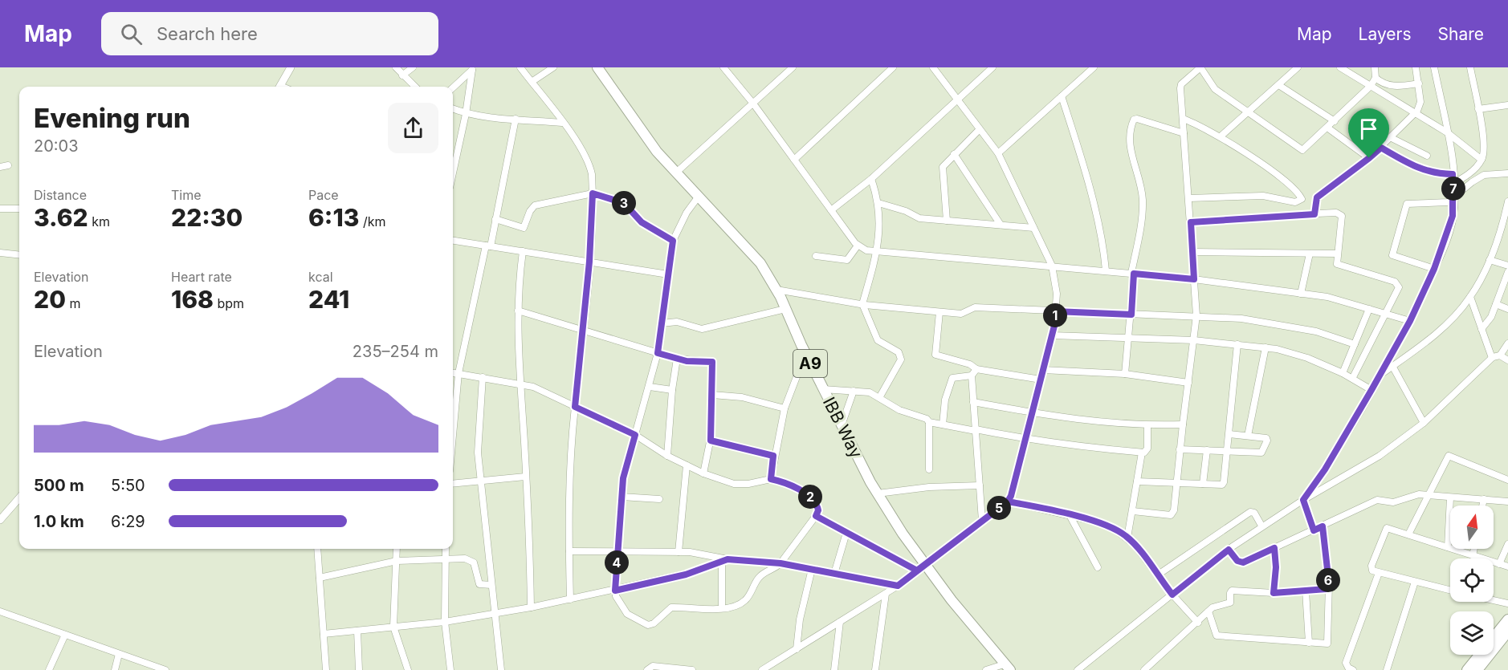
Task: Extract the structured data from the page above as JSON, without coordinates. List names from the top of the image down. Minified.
{"streets":{"main road":["A9","IBB Way"]},"north":"top","page":{"header":"Map","search":"Search here","nav":["Map","Layers","Share"],"heading":["Evening run","20:03"],"stats":[["Distance","3.62 km"],["Time","22:30"],["Pace","6:13 /km"],["Elevation","20 m"],["Heart rate","168 bpm"],["kcal","241"]],"pins":["7","3","1","2","5","4","6"],"chart":["Elevation","235–254 m"],"list":[{"name":"500 m","note":"5:50"},{"name":"1.0 km","note":"6:29"}]}}
